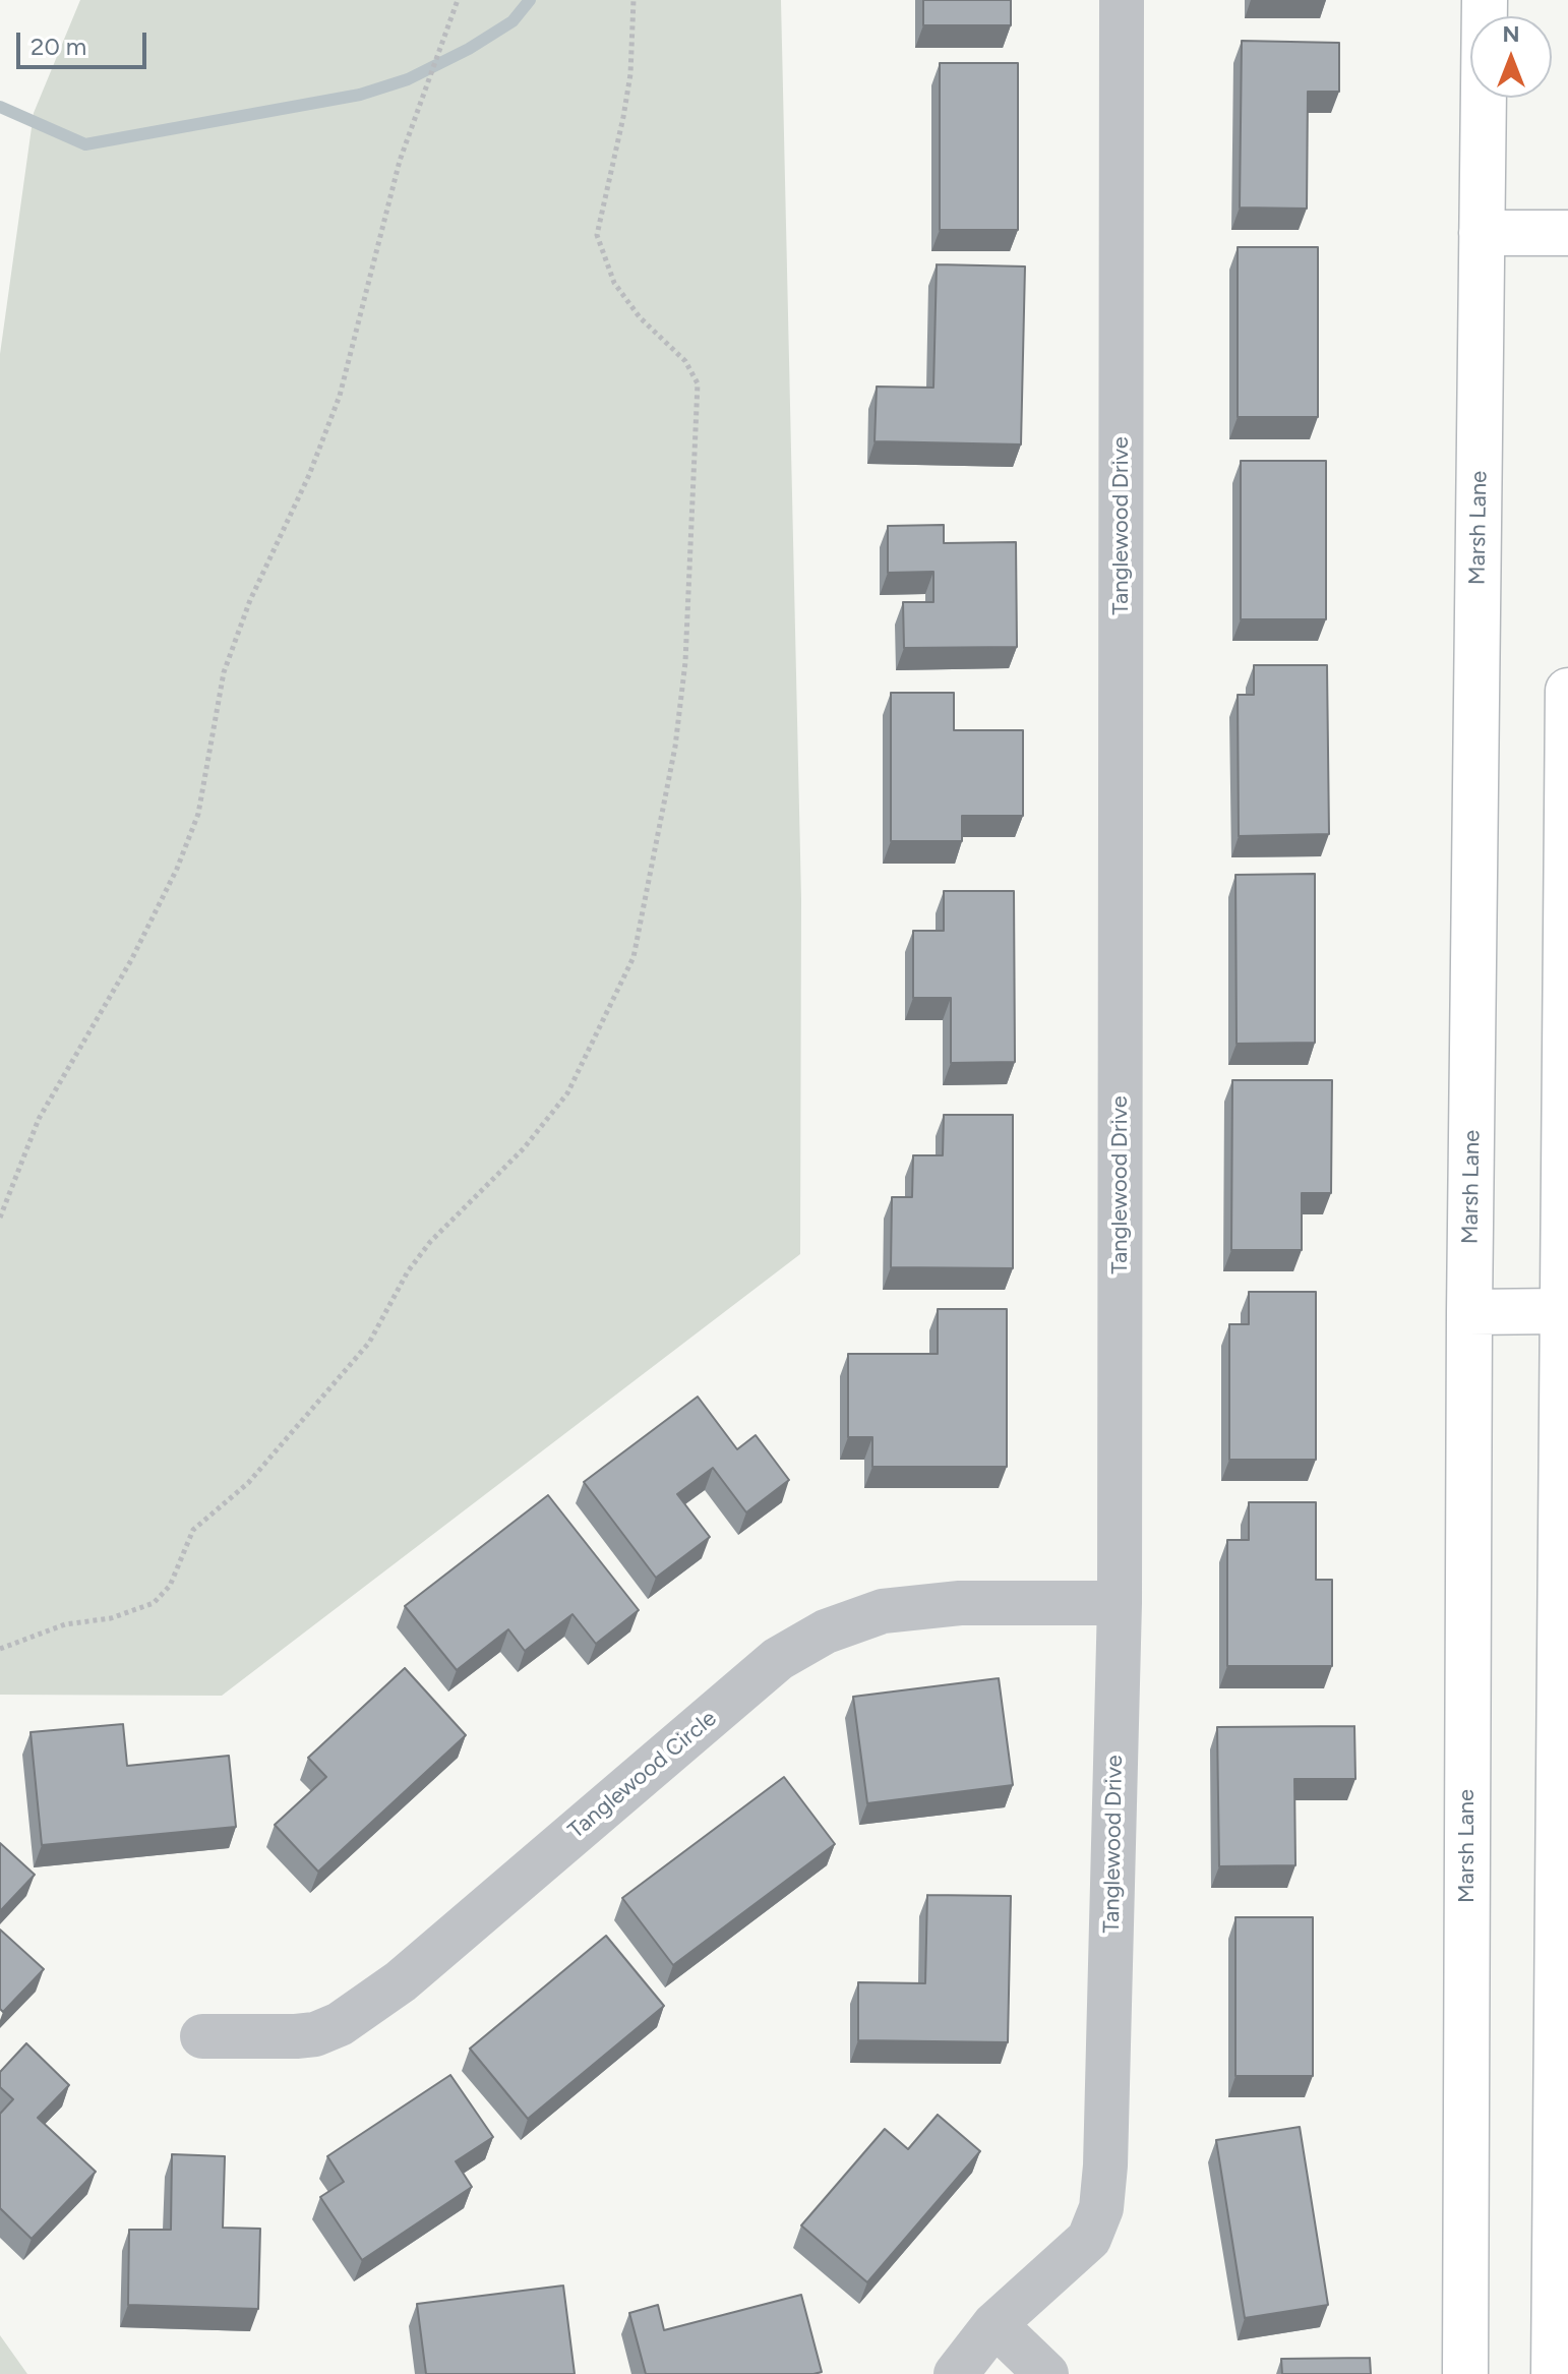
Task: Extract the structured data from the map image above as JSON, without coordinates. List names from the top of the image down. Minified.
{"streets":{"main road":["Marsh Lane"],"street":["Tanglewood Drive","Tanglewood Circle"]},"crossings":[["Tanglewood Drive","Tanglewood Circle"]],"scale_bar":"20 m","north":"top"}
